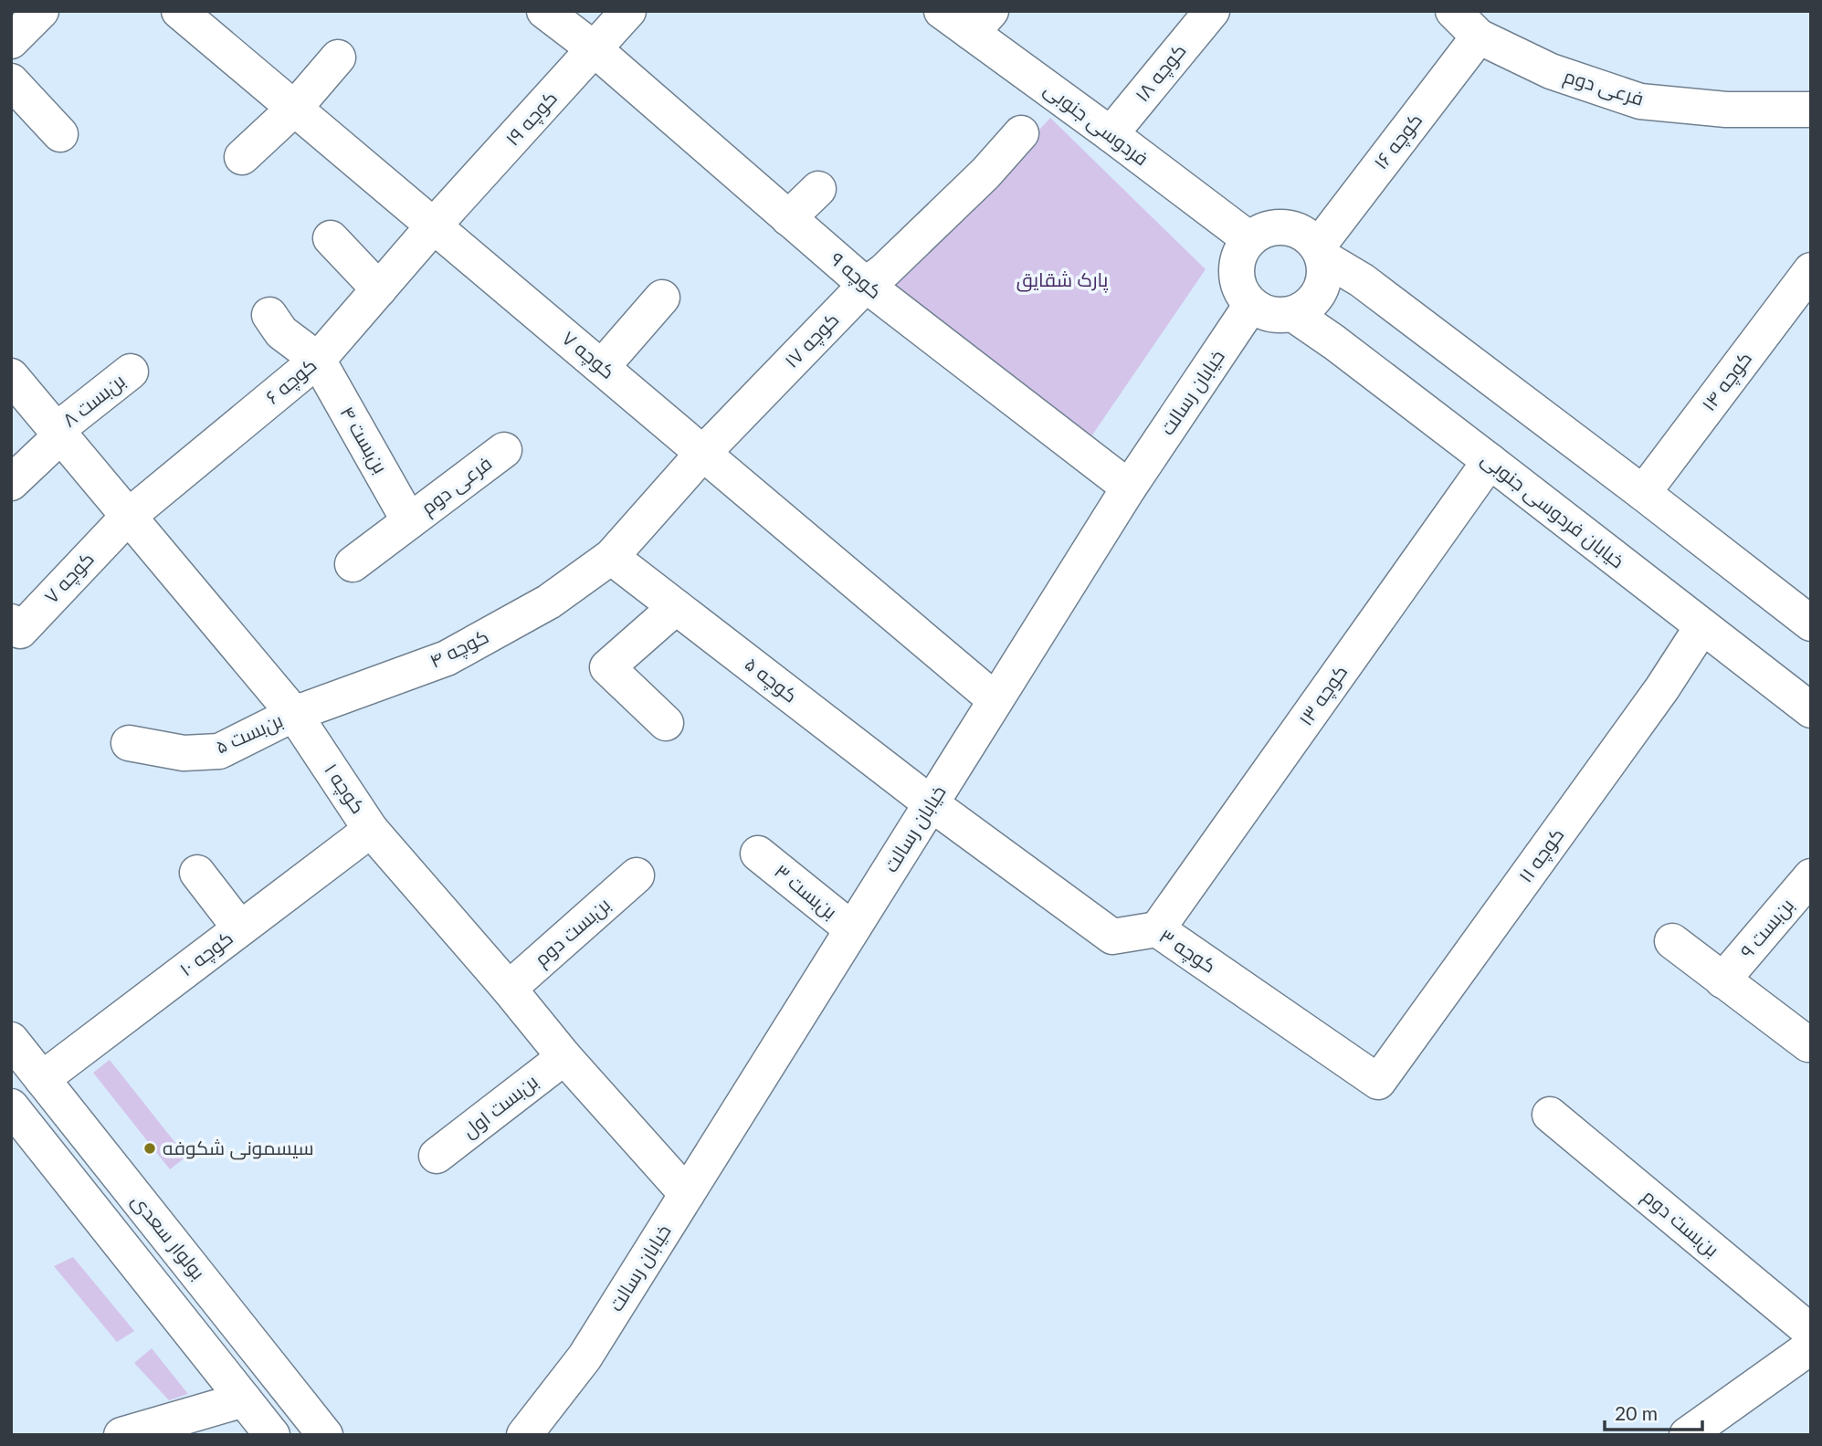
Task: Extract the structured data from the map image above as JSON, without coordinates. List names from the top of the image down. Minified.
{"streets":{"street":["کوچه ۱۸","فرعی دوم","کوچه ۱۹","فردوسی جنوبی","کوچه ۱۶","کوچه ۹","کوچه ۱۷","کوچه ۷","کوچه ۶","کوچه ۱۴","خیابان رسالت","بن‌بست ۸","بن‌بست ۴","خیابان فردوسی جنوبی","کوچه ۴","کوچه ۵","کوچه ۱۳","بن‌بست ۵","کوچه ۱","کوچه ۱۱","بن‌بست ۳","بن‌بست ۹","بن‌بست دوم","کوچه ۳","کوچه ۱۰","بن‌بست اول","بولوار سعدی"]},"crossings":[["کوچه ۱۸","فردوسی جنوبی"],["فرعی دوم","کوچه ۱۶"],["فرعی دوم","بن‌بست ۴"],["کوچه ۱۹","کوچه ۹"],["کوچه ۱۹","کوچه ۷"],["کوچه ۱۹","کوچه ۶"],["فردوسی جنوبی","کوچه ۱۶"],["فردوسی جنوبی","خیابان رسالت"],["فردوسی جنوبی","خیابان فردوسی جنوبی"],["کوچه ۱۶","خیابان رسالت"],["کوچه ۱۶","خیابان فردوسی جنوبی"],["کوچه ۹","کوچه ۱۷"],["کوچه ۹","خیابان رسالت"],["کوچه ۱۷","کوچه ۷"],["کوچه ۱۷","کوچه ۴"],["کوچه ۱۷","کوچه ۵"],["کوچه ۷","کوچه ۶"],["کوچه ۷","خیابان رسالت"],["کوچه ۷","کوچه ۱"],["کوچه ۶","بن‌بست ۴"],["کوچه ۶","کوچه ۱"],["خیابان رسالت","خیابان فردوسی جنوبی"],["خیابان رسالت","کوچه ۵"],["خیابان رسالت","کوچه ۱"],["خیابان رسالت","بن‌بست ۳"],["خیابان رسالت","کوچه ۳"],["بن‌بست ۸","کوچه ۱"],["خیابان فردوسی جنوبی","کوچه ۱۳"],["خیابان فردوسی جنوبی","کوچه ۱۱"],["کوچه ۴","کوچه ۵"],["کوچه ۴","بن‌بست ۵"],["کوچه ۴","کوچه ۱"],["کوچه ۵","کوچه ۳"],["کوچه ۱۳","کوچه ۳"],["بن‌بست ۵","کوچه ۱"],["کوچه ۱","بن‌بست دوم"],["کوچه ۱","کوچه ۱۰"],["کوچه ۱","بن‌بست اول"],["کوچه ۱۱","کوچه ۳"],["کوچه ۱۰","بولوار سعدی"]],"parks":["پارک شقایق"],"places":["سیسمونی شکوفه"],"scale_bar":"20 m"}
